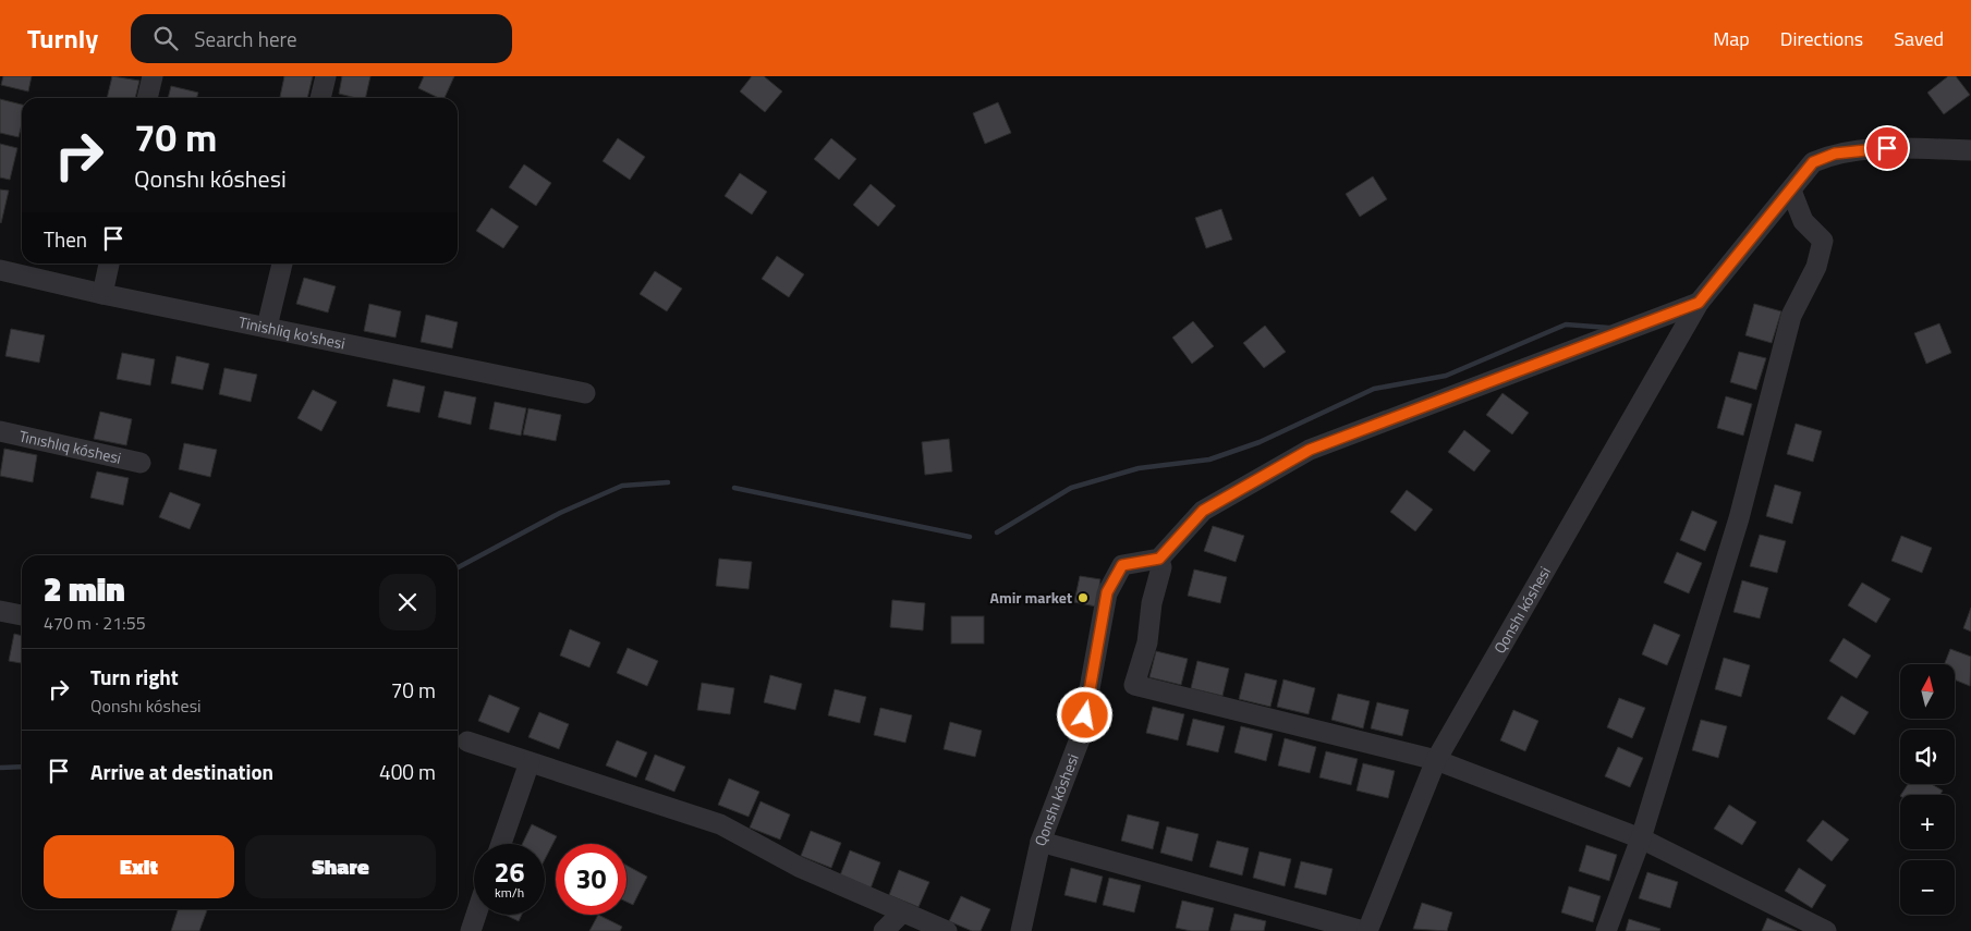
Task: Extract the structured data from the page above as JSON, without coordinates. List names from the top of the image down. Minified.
{"streets":{"street":["Tinishliq ko'shesi","Tınıshlıq kóshesi","Qonshı kóshesi"]},"places":["Amir market"],"north":"top","page":{"header":"Turnly","search":"Search here","nav":["Map","Directions","Saved"],"turn":["70 m","Qonshı kóshesi"],"then":"Then","heading":["2 min","470 m · 21:55"],"list":[{"name":"Turn right","note":"Qonshı kóshesi","value":"70 m"},{"name":"Arrive at destination","value":"400 m"}],"map_buttons":["+","−"],"buttons":["Exit","Share"],"speed":"26 km/h","limit":"30"}}
